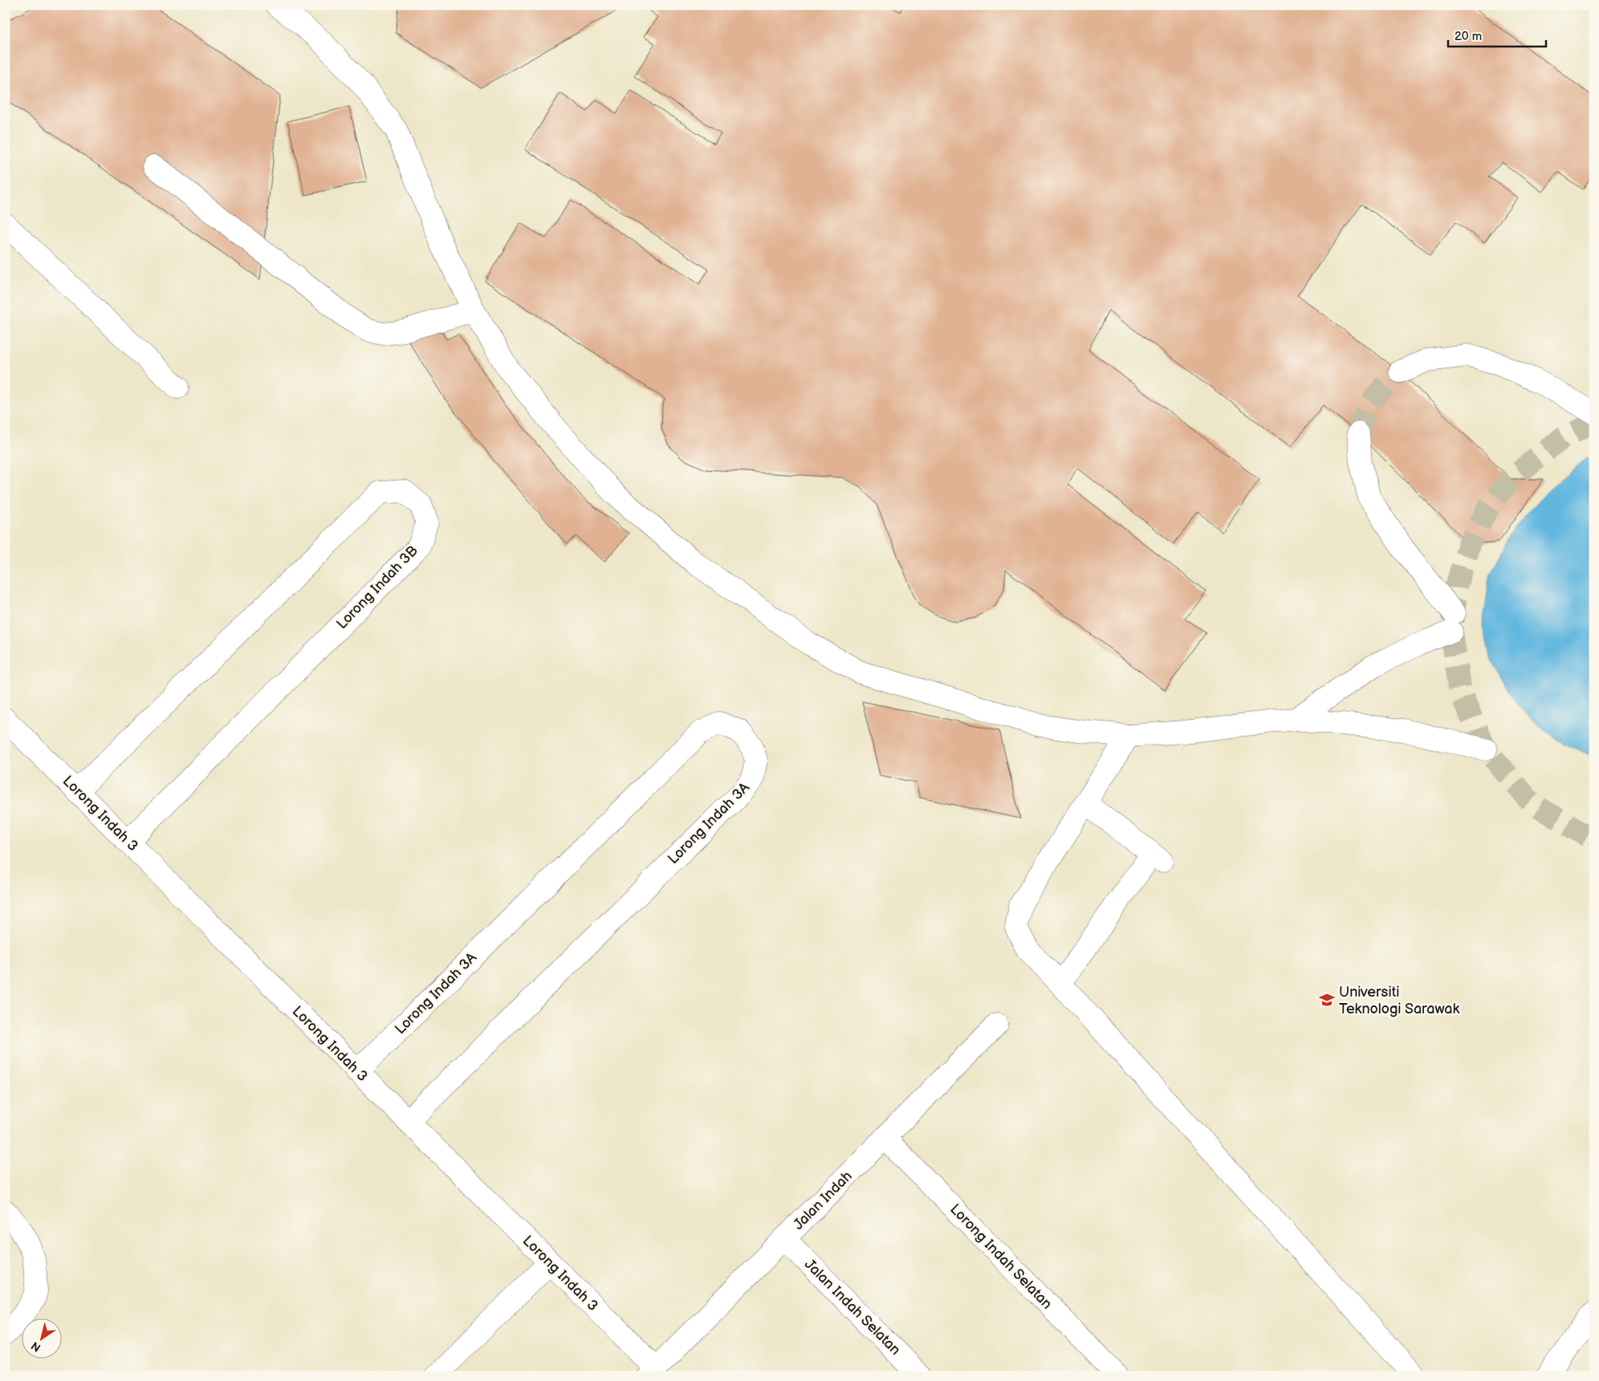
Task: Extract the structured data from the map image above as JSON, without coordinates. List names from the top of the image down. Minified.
{"streets":{"street":["Lorong Indah 3B","Lorong Indah 3","Lorong Indah 3A","Jalan Indah","Lorong Indah Selatan","Jalan Indah Selatan"]},"crossings":[["Lorong Indah 3B","Lorong Indah 3"],["Lorong Indah 3","Lorong Indah 3A"],["Lorong Indah 3","Jalan Indah"],["Jalan Indah","Lorong Indah Selatan"],["Jalan Indah","Jalan Indah Selatan"]],"places":{"school or university":["Universiti Teknologi Sarawak"]},"scale_bar":"20 m","north":"bottom left"}
